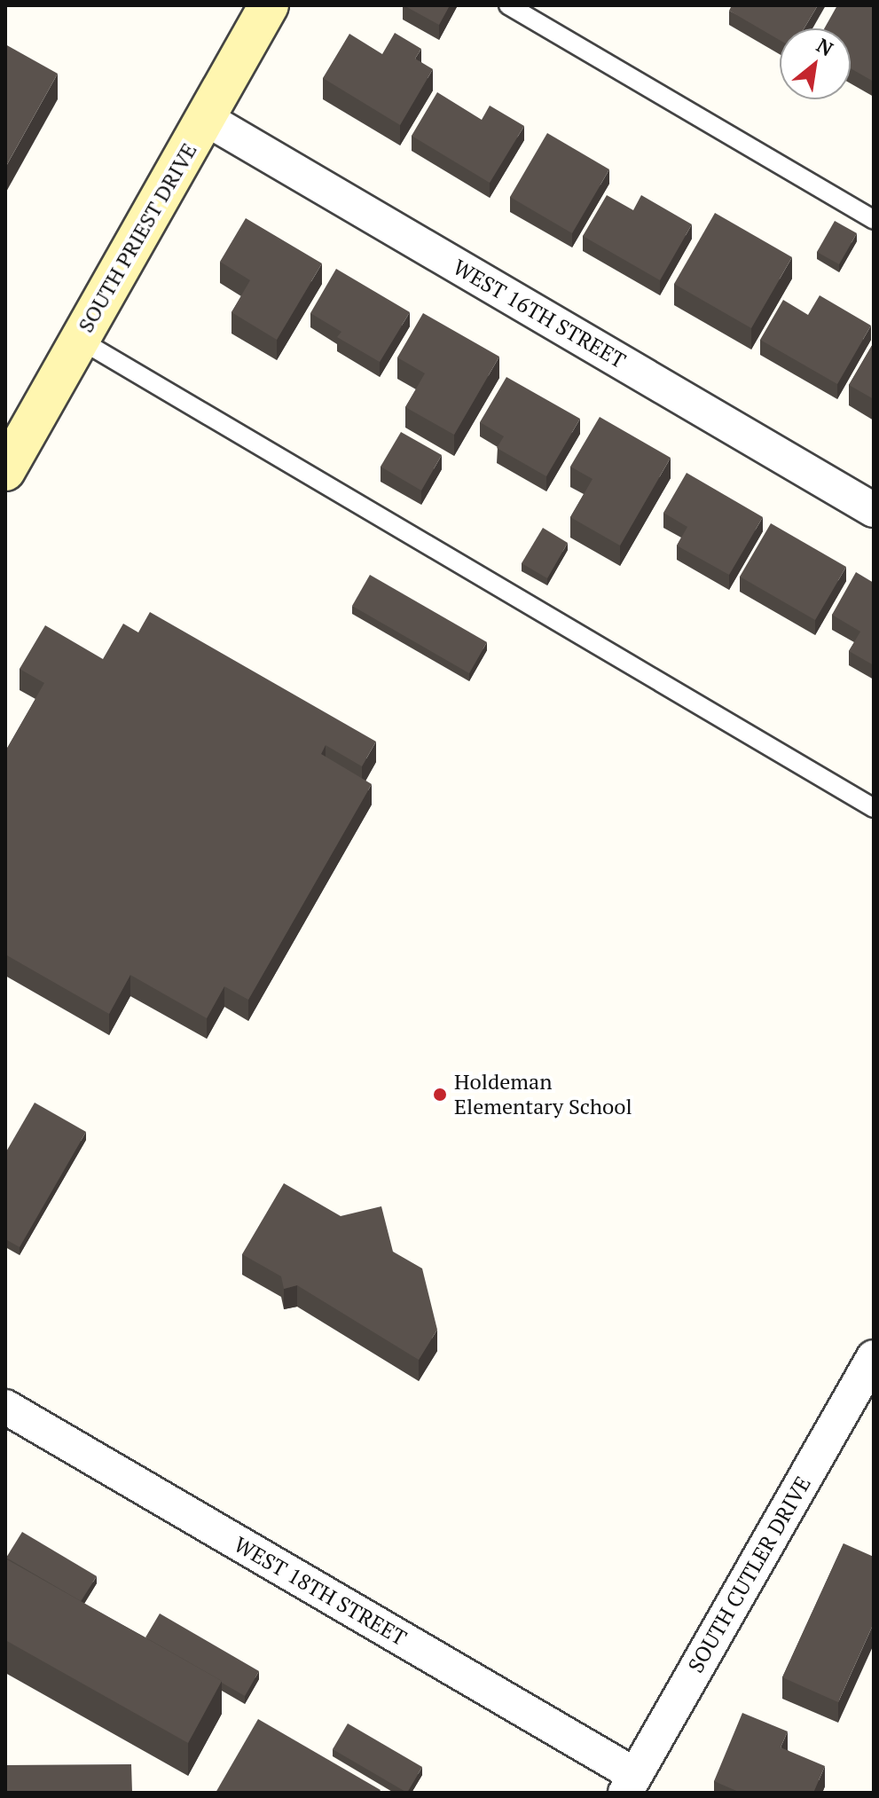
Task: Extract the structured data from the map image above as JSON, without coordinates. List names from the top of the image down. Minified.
{"streets":{"main road":["SOUTH PRIEST DRIVE"],"street":["WEST 16TH STREET","SOUTH CUTLER DRIVE","WEST 18TH STREET"]},"crossings":[["SOUTH PRIEST DRIVE","WEST 16TH STREET"],["SOUTH CUTLER DRIVE","WEST 18TH STREET"]],"places":["Holdeman Elementary School"],"north":"top right"}
